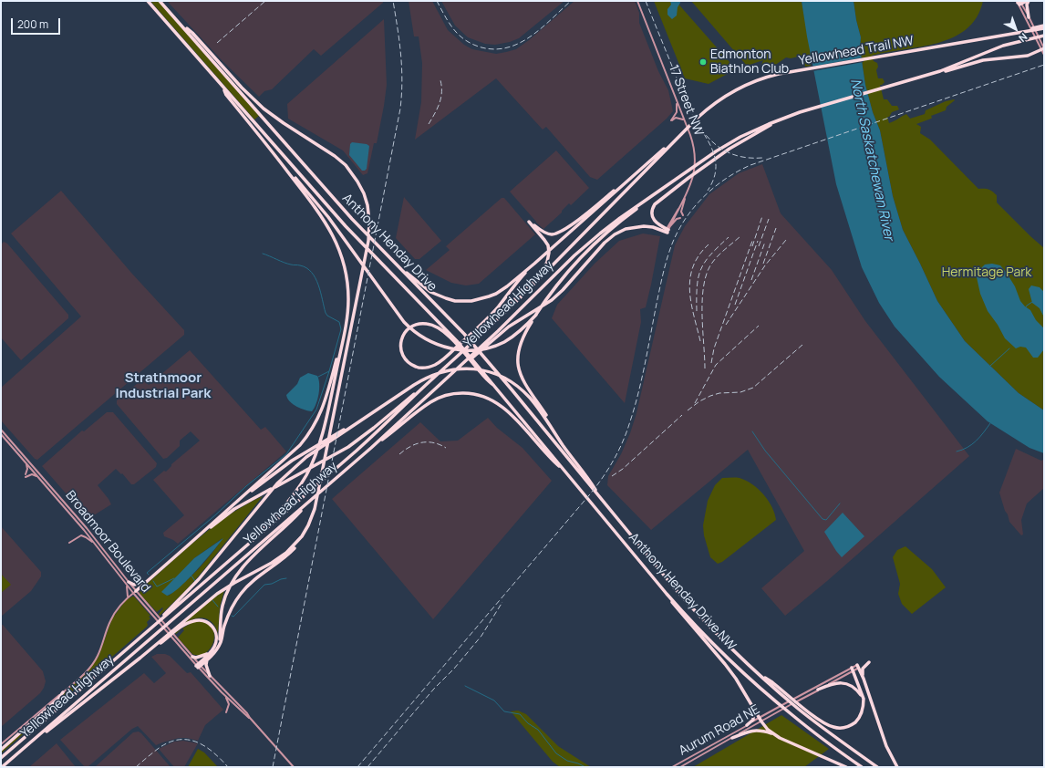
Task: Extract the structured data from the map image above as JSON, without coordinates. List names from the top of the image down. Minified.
{"streets":{"highway":["Yellowhead Trail NW","Anthony Henday Drive","Yellowhead Highway","Anthony Henday Drive NW"],"main road":["17 Street NW","Broadmoor Boulevard","Aurum Road NE"]},"crossings":[["Yellowhead Trail NW","Yellowhead Highway"],["Anthony Henday Drive","Anthony Henday Drive NW"]],"districts":["Strathmoor Industrial Park"],"water":["North Saskatchewan River"],"parks":["Hermitage Park"],"places":["Edmonton Biathlon Club"],"scale_bar":"200 m","north":"bottom right"}
